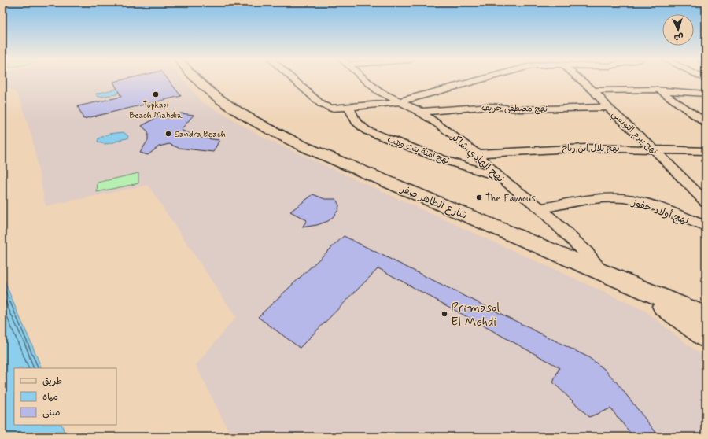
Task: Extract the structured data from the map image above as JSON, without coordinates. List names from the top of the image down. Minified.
{"streets":{"main road":["شارع الطاهر صفر"],"street":["نهج مصطفى خريف","نهج بيرم التونسي","نهج بلال ابن رباح","نهج آمنة بنت وهب","نهج الهادي شاكر","نهج أولاد حفوز"]},"crossings":[["نهج مصطفى خريف","نهج بيرم التونسي"],["نهج مصطفى خريف","نهج الهادي شاكر"],["نهج بيرم التونسي","نهج بلال ابن رباح"],["نهج بلال ابن رباح","نهج الهادي شاكر"],["نهج آمنة بنت وهب","نهج الهادي شاكر"],["نهج الهادي شاكر","شارع الطاهر صفر"],["نهج الهادي شاكر","نهج أولاد حفوز"]],"places":["Topkapi Beach Mahdia","Sandra Beach","The Famous","Primasol El Mehdi"],"legend":["طريق","مياه","مبنى"],"north":"bottom"}
